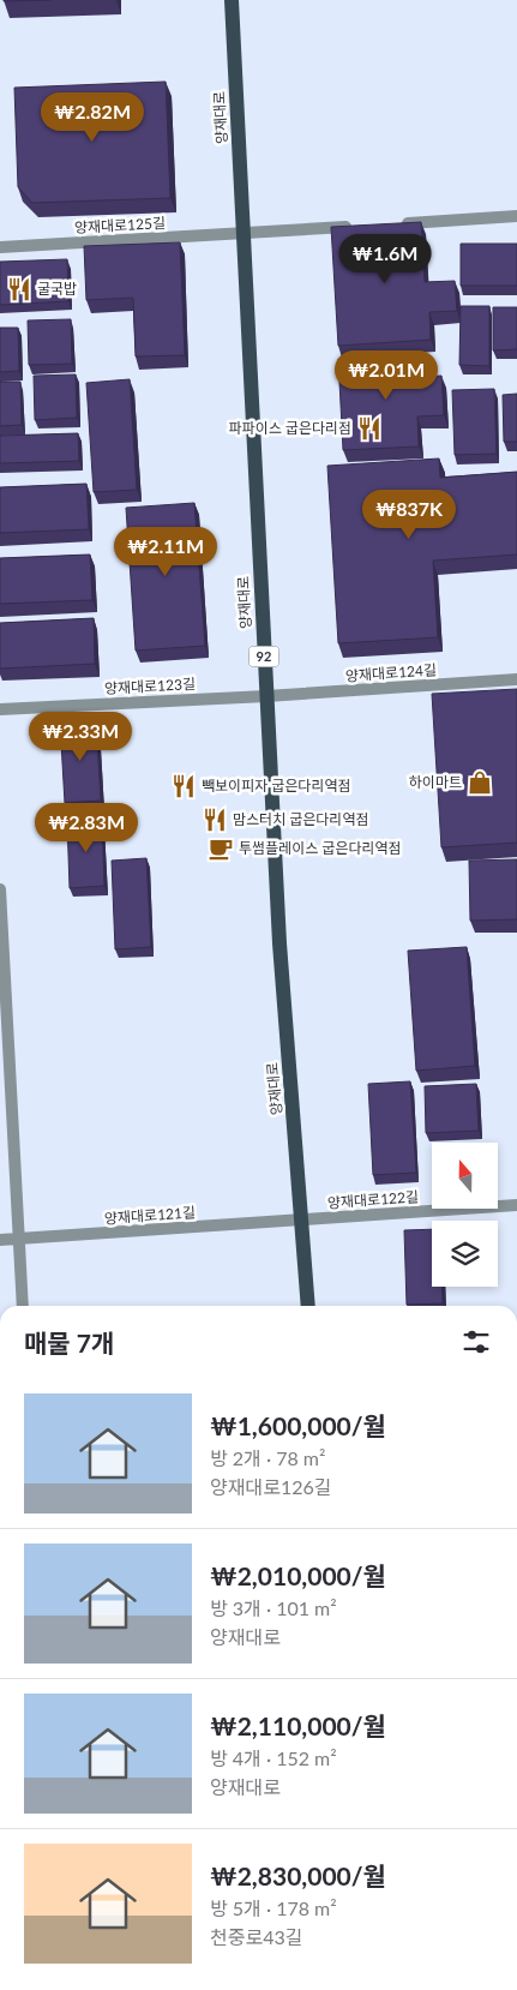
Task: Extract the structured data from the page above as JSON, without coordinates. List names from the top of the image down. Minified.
{"streets":{"main road":["양재대로","92"],"street":["양재대로125길","양재대로124길","양재대로123길","양재대로122길","양재대로121길"]},"crossings":[["양재대로","양재대로125길"],["양재대로","양재대로124길"],["양재대로","양재대로123길"],["양재대로","양재대로122길"],["양재대로","양재대로121길"],["양재대로124길","양재대로123길"],["양재대로122길","양재대로121길"]],"places":{"restaurant":["굴국밥","파파이스 굽은다리점","빽보이피자 굽은다리역점","맘스터치 굽은다리역점"],"shop":["하이마트"],"cafe":["투썸플레이스 굽은다리역점"]},"north":"top","page":{"price":["₩2.82M","₩1.6M","₩2.01M","₩837K","₩2.11M","₩2.33M","₩2.83M"],"heading":"매물 7개","list":[{"name":"₩1,600,000/월","note":"방 2개 · 78 m² · 양재대로126길"},{"name":"₩2,010,000/월","note":"방 3개 · 101 m² · 양재대로"},{"name":"₩2,110,000/월","note":"방 4개 · 152 m² · 양재대로"},{"name":"₩2,830,000/월","note":"방 5개 · 178 m² · 천중로43길"}]}}
